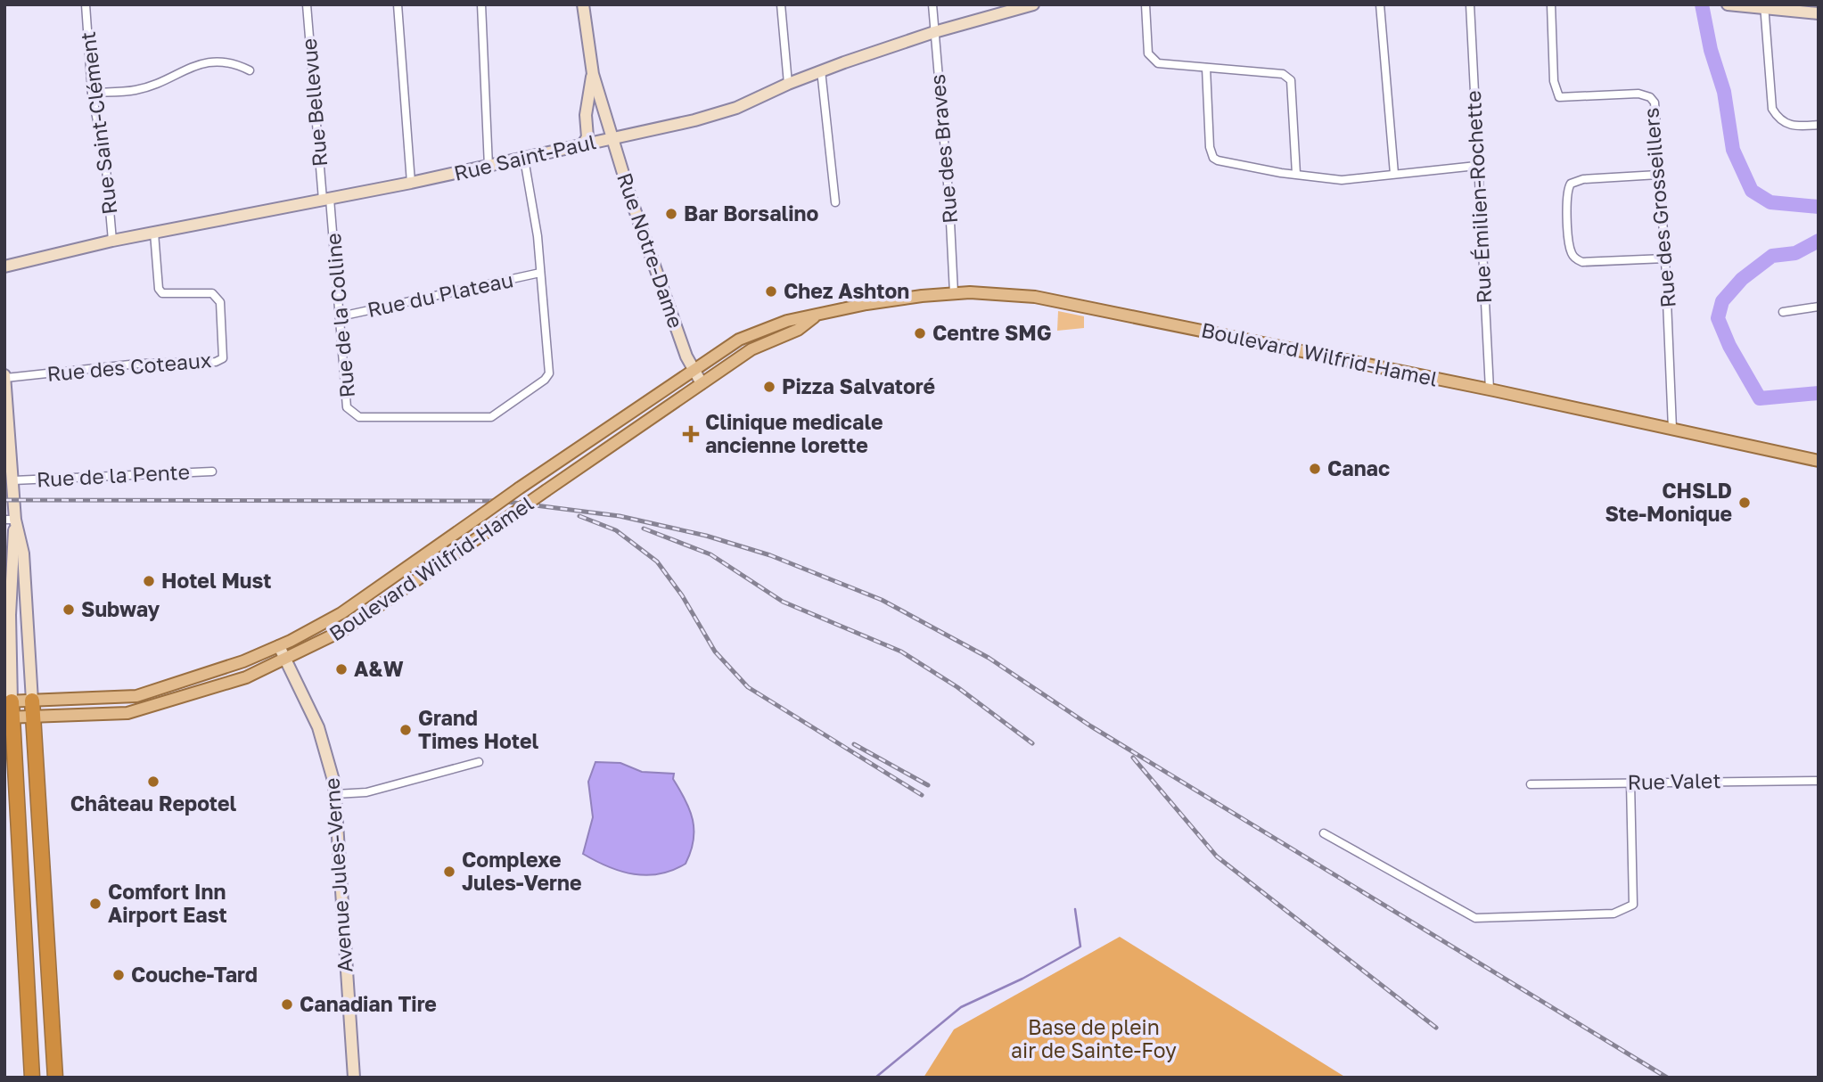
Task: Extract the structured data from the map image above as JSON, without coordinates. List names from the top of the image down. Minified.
{"streets":{"main road":["Boulevard Wilfrid-Hamel"],"street":["Rue Bellevue","Rue Saint-Clément","Rue des Braves","Rue Saint-Paul","Rue Émilien-Rochette","Rue des Grosseillers","Rue Notre-Dame","Rue du Plateau","Rue de la Colline","Rue des Coteaux","Rue de la Pente","Rue Valet","Avenue Jules-Verne"]},"crossings":[["Rue Bellevue","Rue Saint-Paul"],["Rue Bellevue","Rue de la Colline"],["Rue Saint-Clément","Rue Saint-Paul"],["Rue des Braves","Rue Saint-Paul"],["Rue des Braves","Boulevard Wilfrid-Hamel"],["Rue Saint-Paul","Rue Notre-Dame"],["Rue Saint-Paul","Rue de la Colline"],["Rue Saint-Paul","Rue des Coteaux"],["Rue Émilien-Rochette","Boulevard Wilfrid-Hamel"],["Rue des Grosseillers","Boulevard Wilfrid-Hamel"],["Rue Notre-Dame","Boulevard Wilfrid-Hamel"],["Rue du Plateau","Rue de la Colline"],["Boulevard Wilfrid-Hamel","Avenue Jules-Verne"]],"parks":["Base de plein air de Sainte-Foy"],"places":{"other":["Bar Borsalino","Chez Ashton","Centre SMG","Pizza Salvatoré","Canac","CHSLD Ste-Monique","Hotel Must","Subway","A&W","Grand Times Hotel","Château Repotel","Complexe Jules-Verne","Comfort Inn Airport East","Couche-Tard","Canadian Tire"],"health":["Clinique medicale ancienne lorette"]}}
